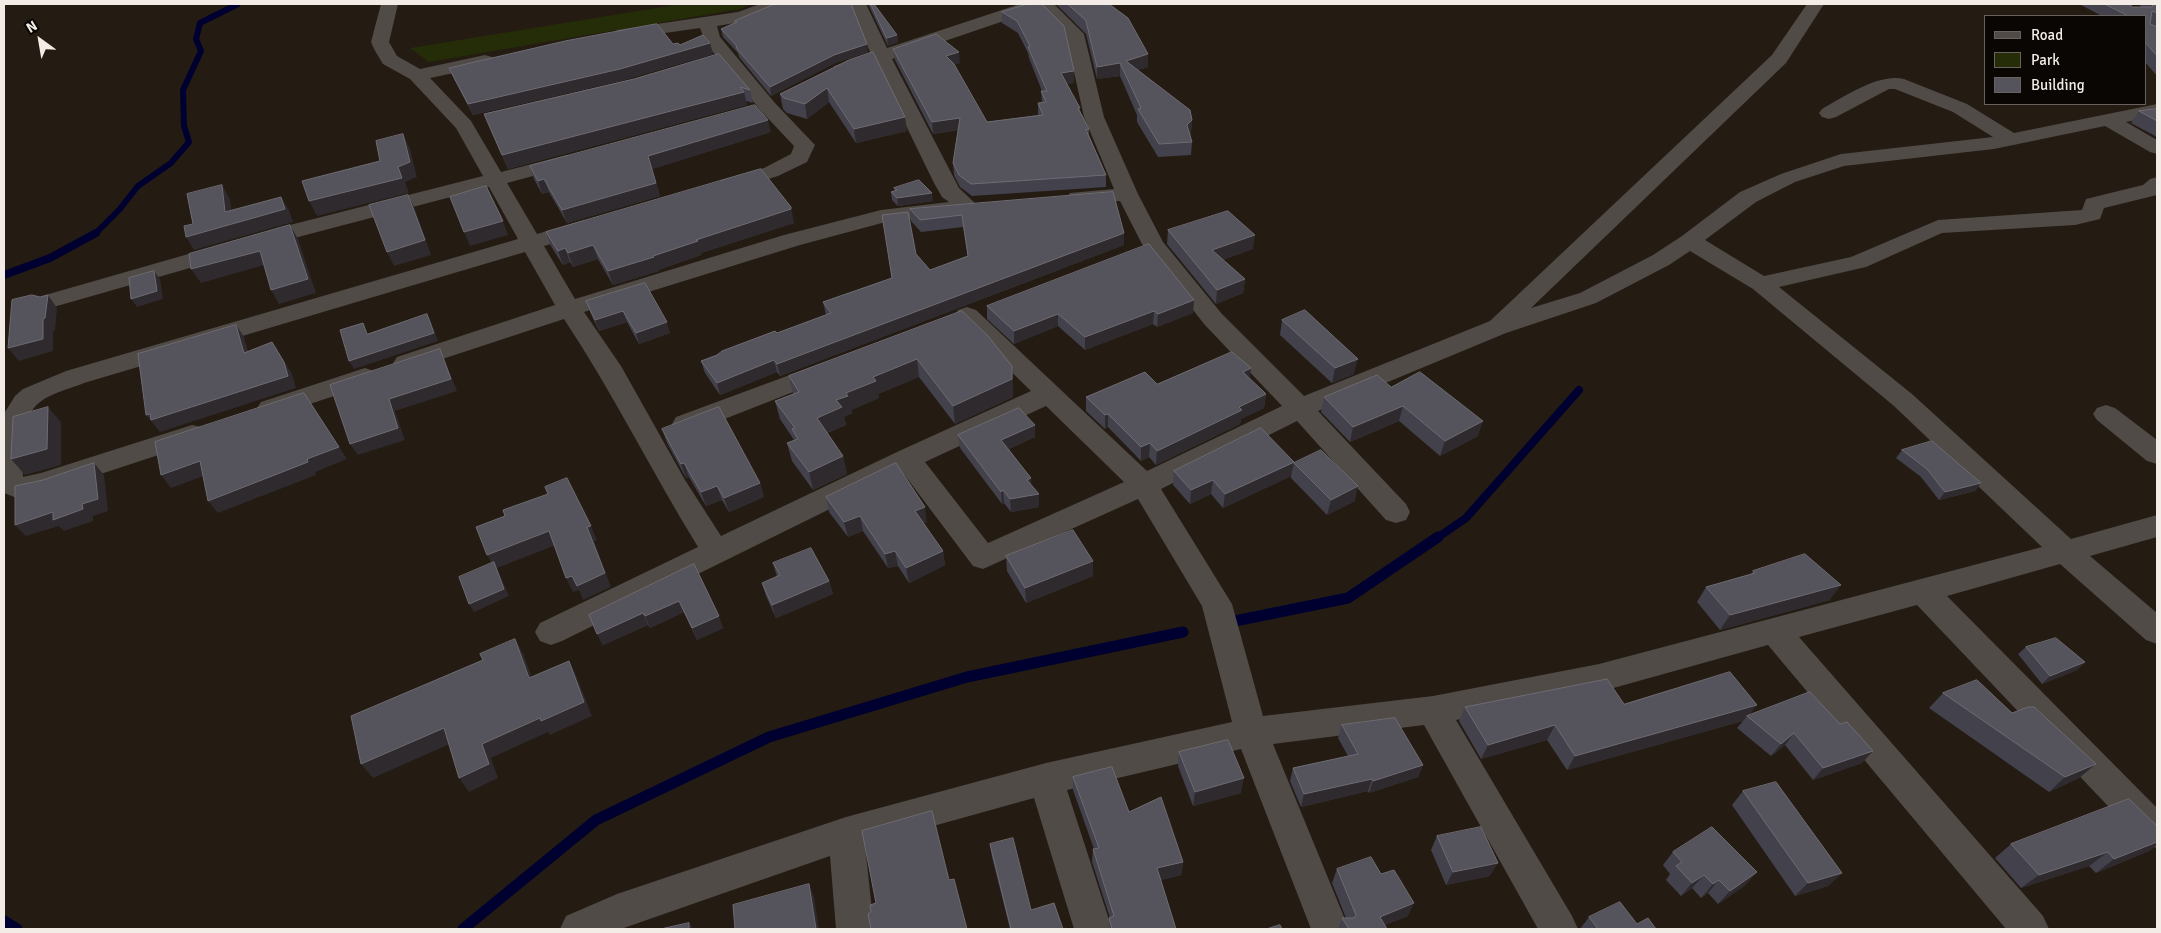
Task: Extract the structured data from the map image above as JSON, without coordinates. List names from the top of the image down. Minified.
{"legend":["Road","Park","Building"],"north":"top left"}
